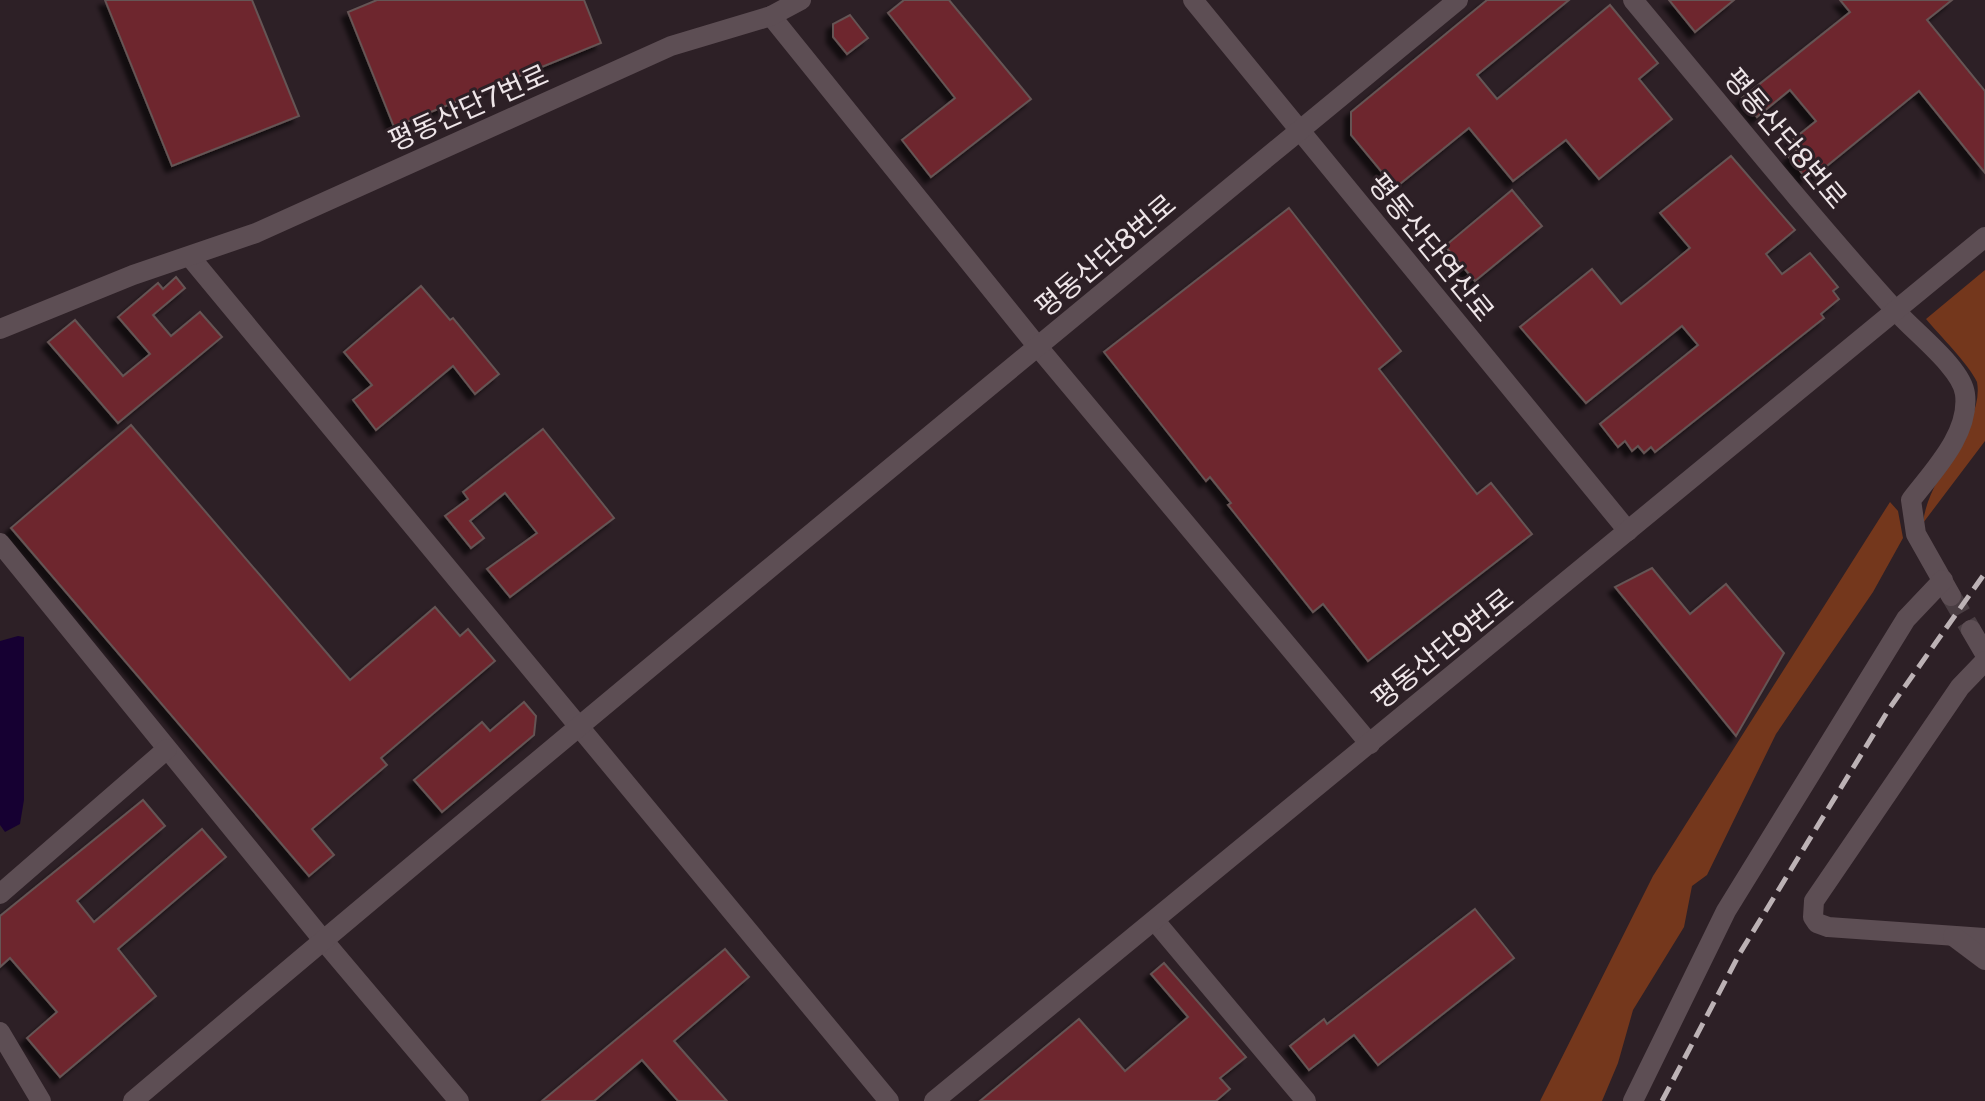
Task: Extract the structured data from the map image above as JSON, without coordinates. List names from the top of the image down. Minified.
{"streets":{"street":["평동산단7번로","평동산단8번로","평동산단연산로","평동산단9번로"]},"crossings":[["평동산단8번로","평동산단연산로"],["평동산단8번로","평동산단9번로"],["평동산단연산로","평동산단9번로"]]}
